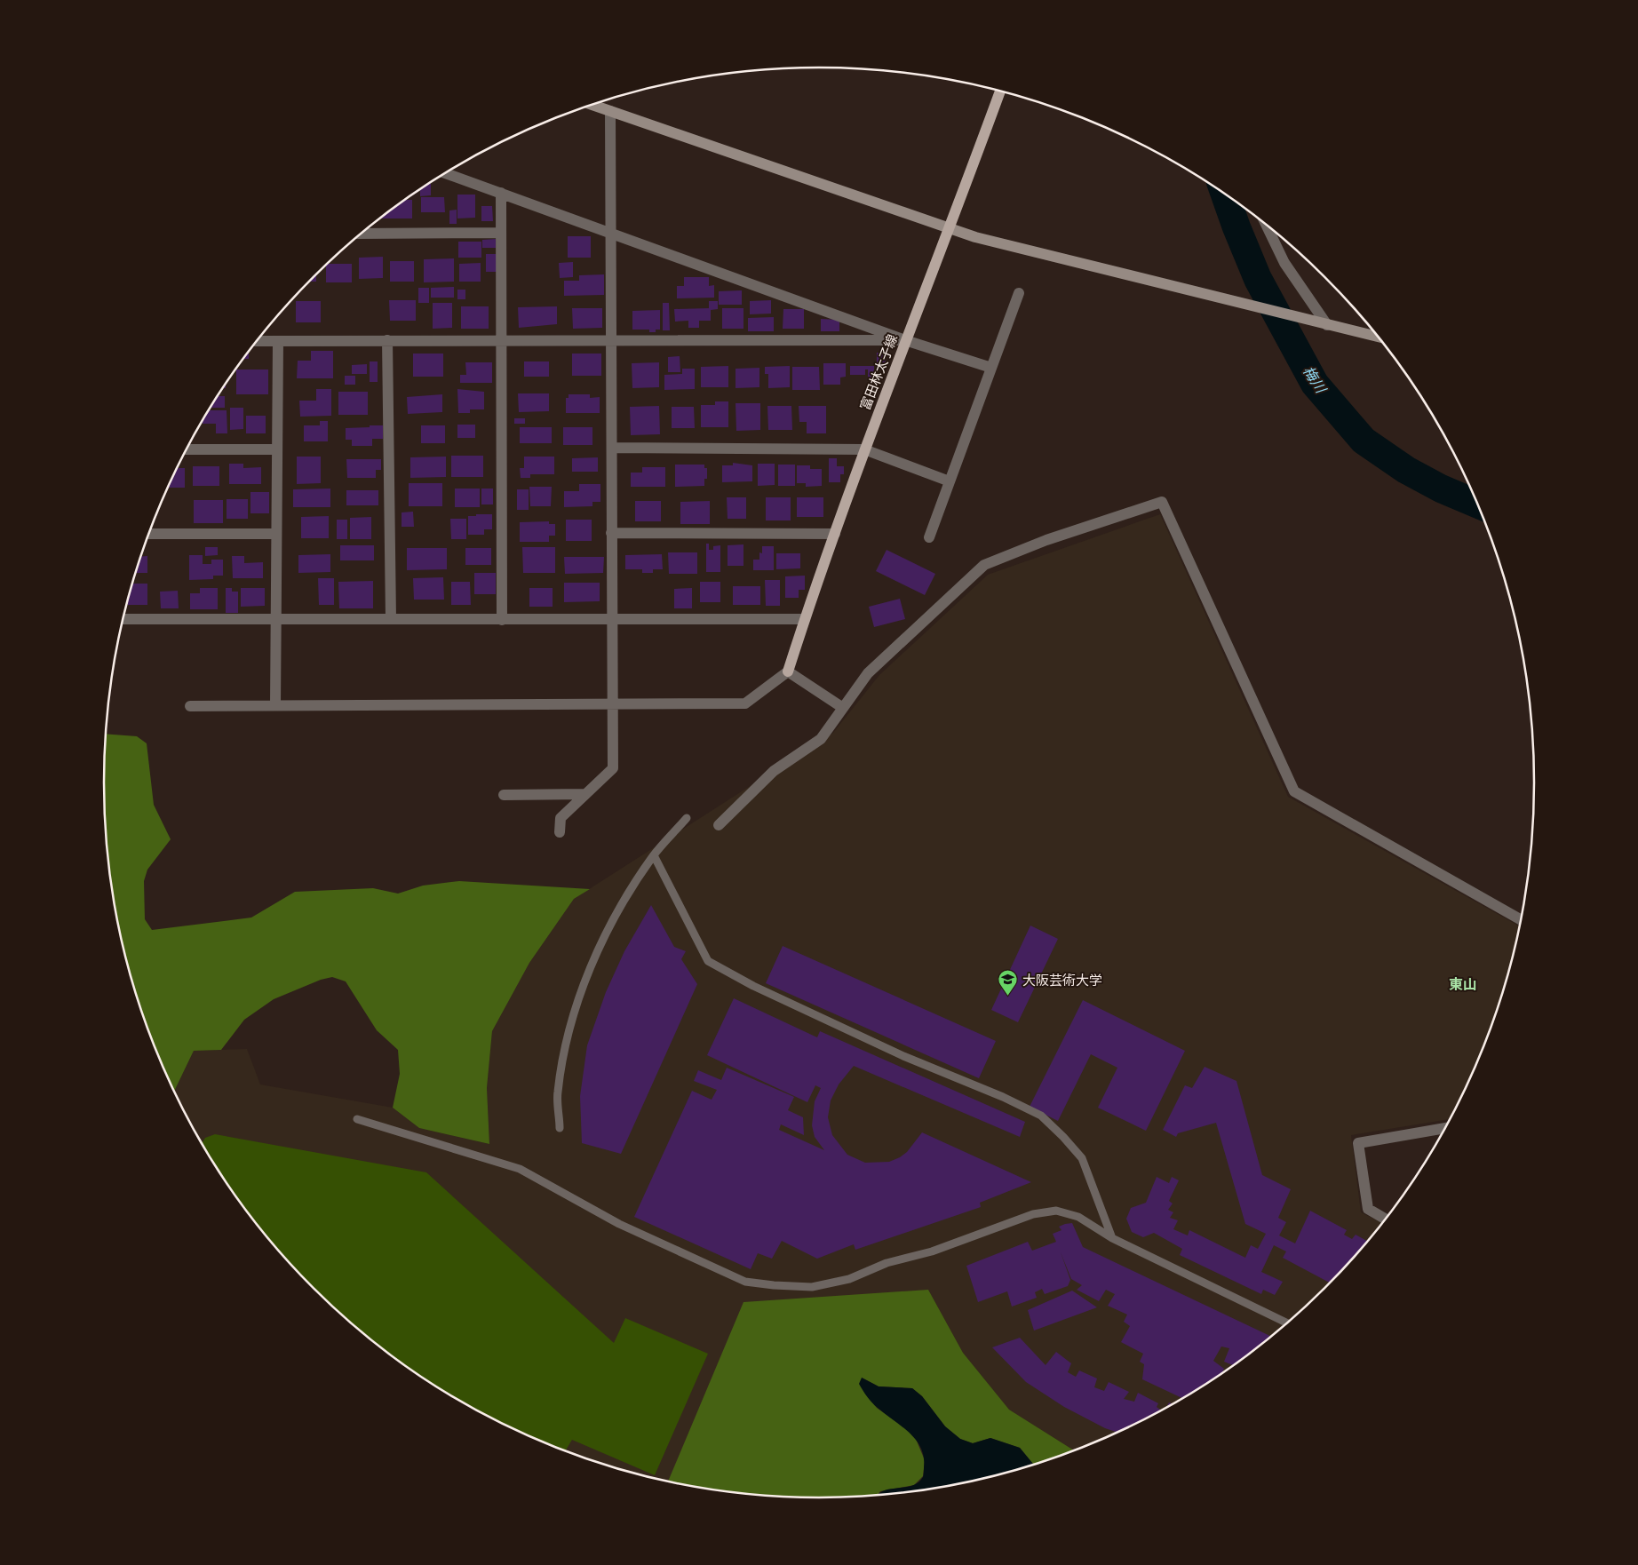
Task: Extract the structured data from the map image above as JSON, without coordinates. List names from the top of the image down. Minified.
{"streets":{"main road":["富田林太子線"]},"districts":["東山"],"water":["梅川"],"places":{"school or university":["大阪芸術大学"]}}
